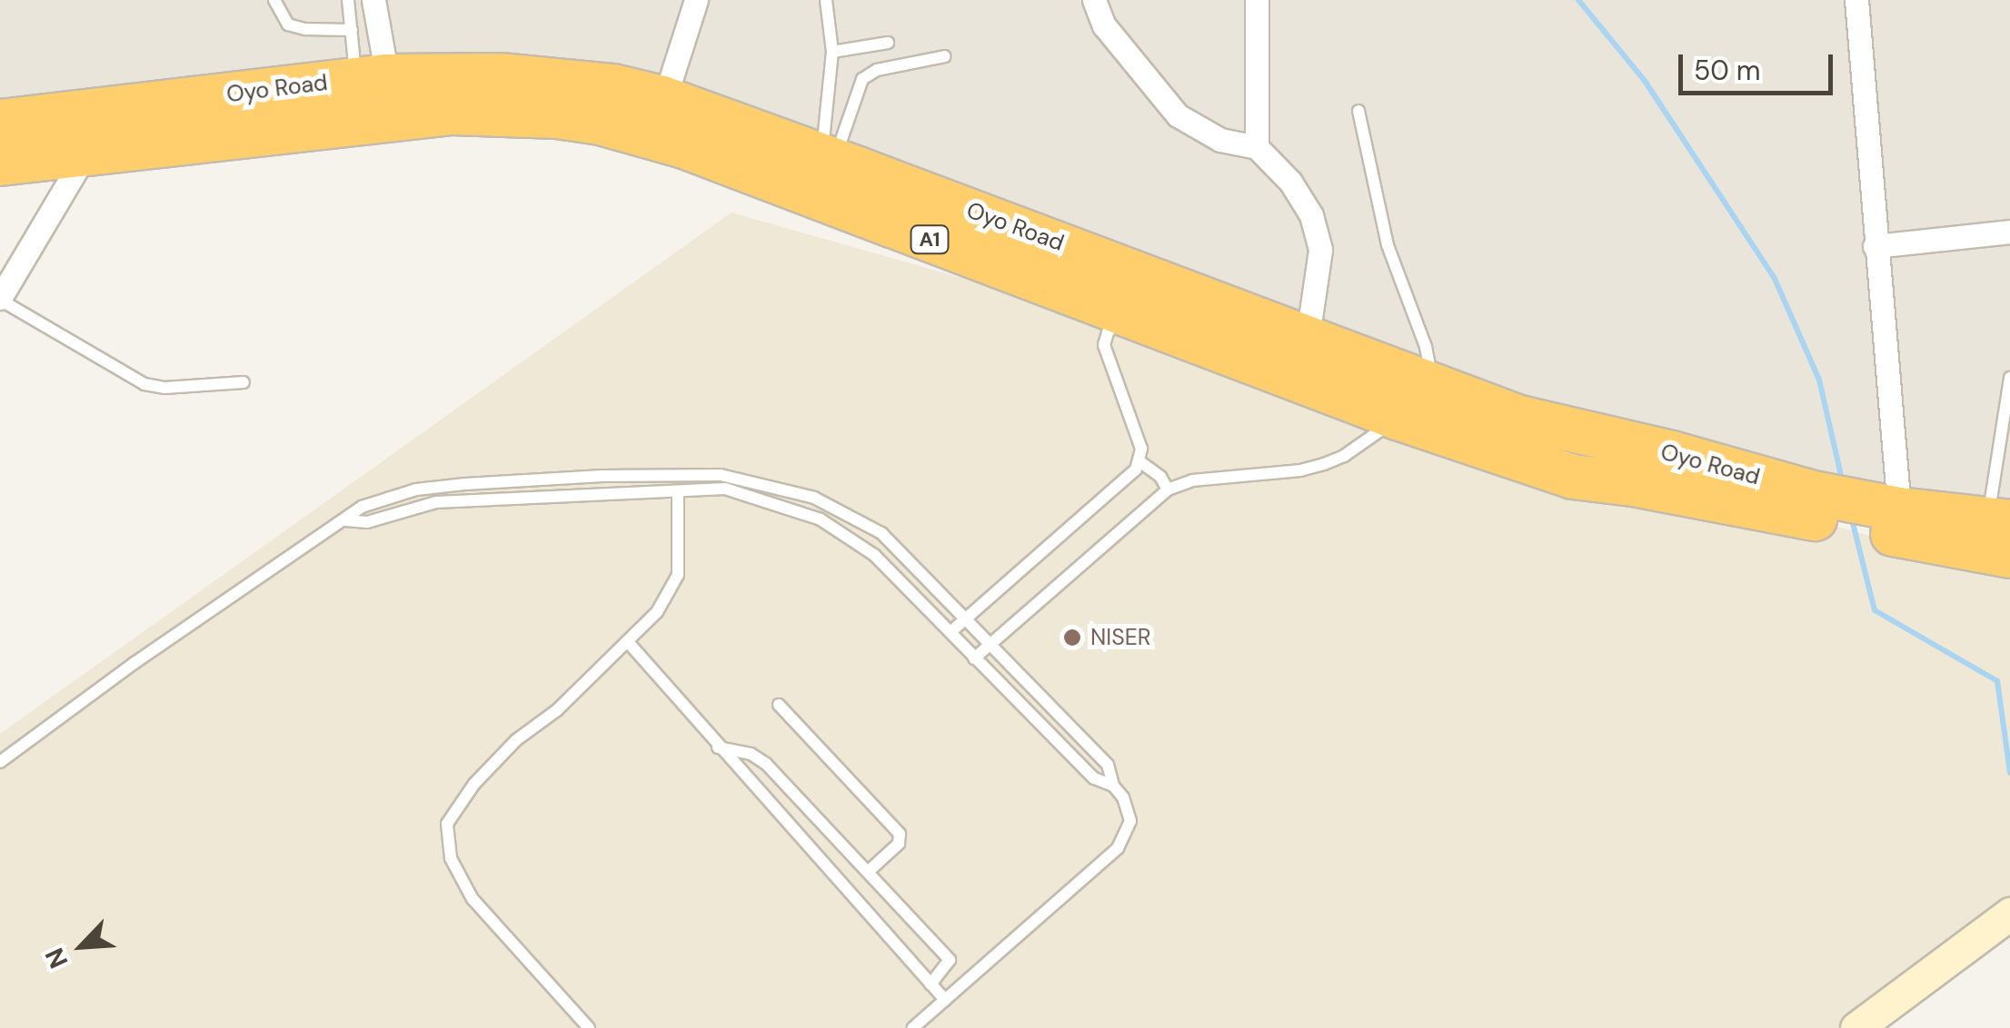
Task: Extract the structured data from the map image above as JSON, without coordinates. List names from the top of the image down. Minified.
{"streets":{"highway":["Oyo Road","A1"]},"places":["NISER"],"scale_bar":"50 m","north":"bottom left"}
